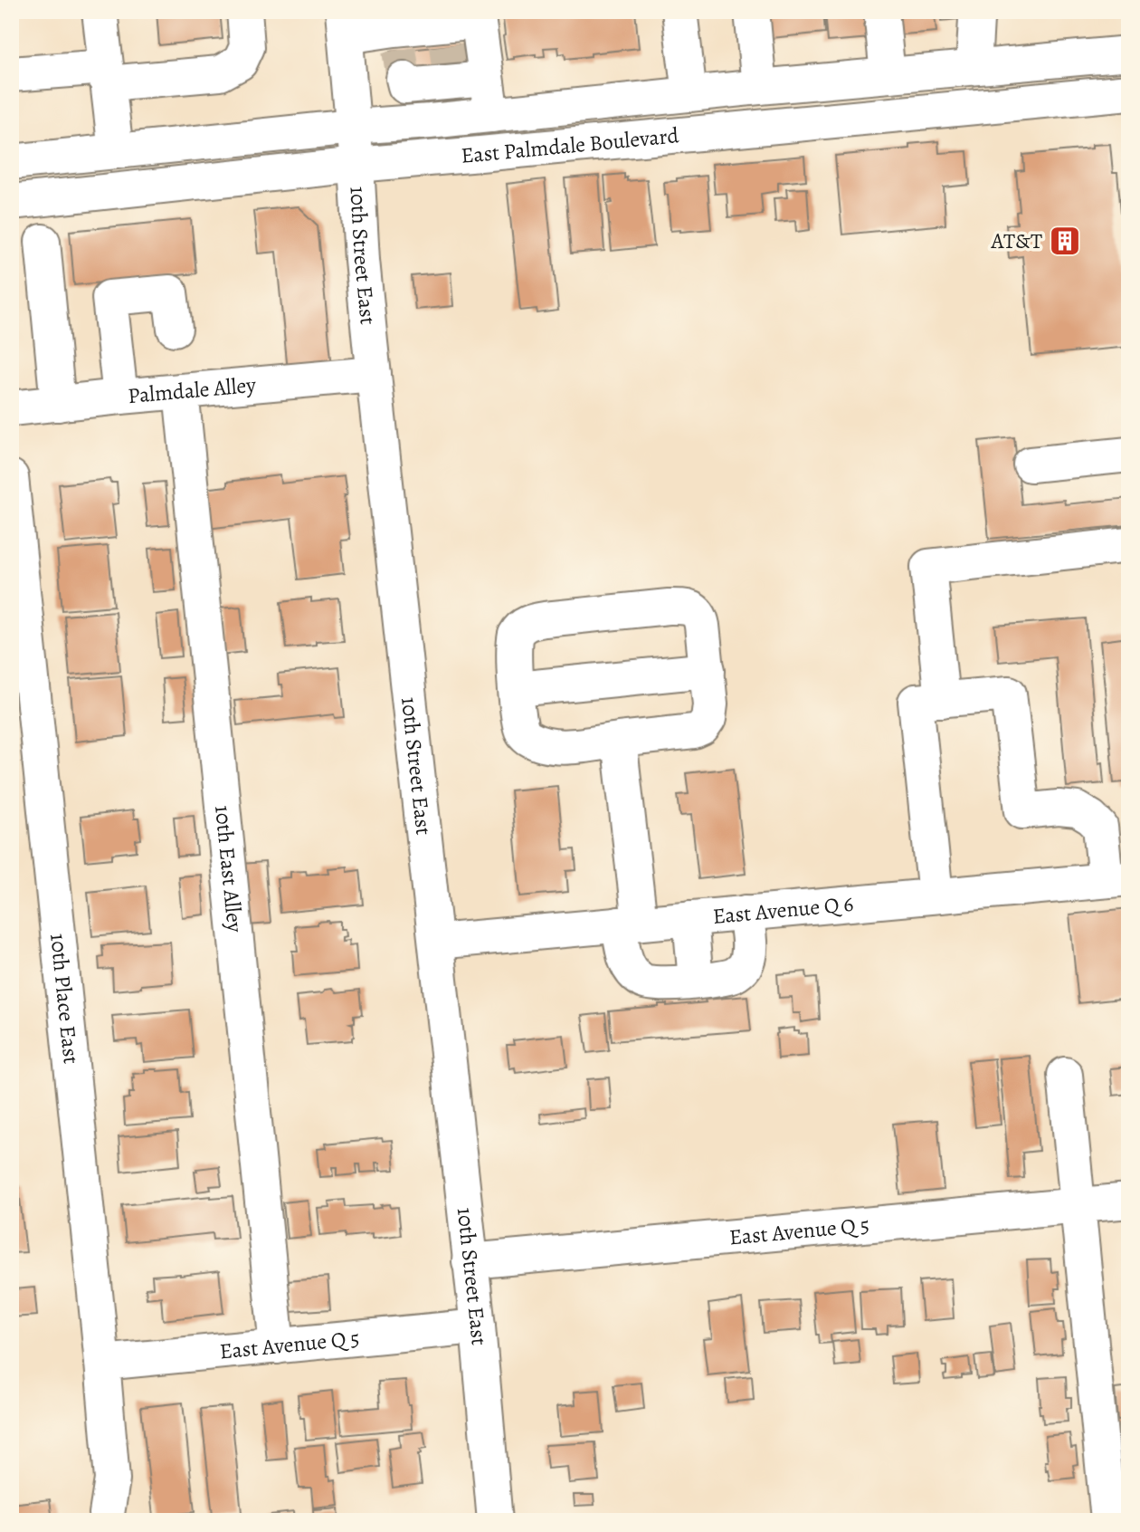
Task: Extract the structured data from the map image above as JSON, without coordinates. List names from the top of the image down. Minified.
{"streets":{"main road":["East Palmdale Boulevard","10th Street East","Palmdale Alley","10th East Alley","East Avenue Q 6","10th Place East","East Avenue Q 5"]},"crossings":[["East Palmdale Boulevard","10th Street East"],["10th Street East","Palmdale Alley"],["10th Street East","East Avenue Q 6"],["10th Street East","East Avenue Q 5"],["Palmdale Alley","10th East Alley"],["10th East Alley","East Avenue Q 5"],["10th Place East","East Avenue Q 5"]],"places":{"building":["AT&T"]}}
